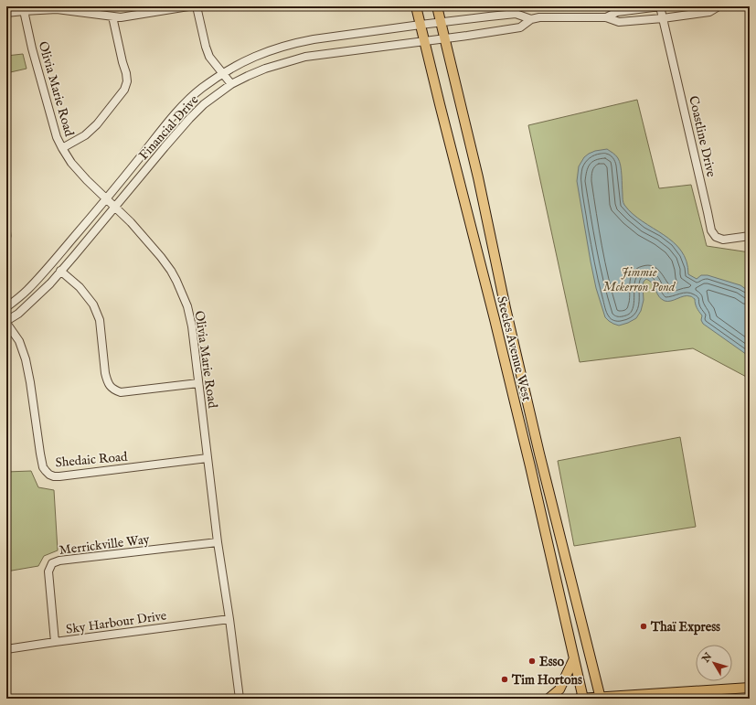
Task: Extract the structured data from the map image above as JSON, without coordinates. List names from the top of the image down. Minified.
{"streets":{"main road":["Steeles Avenue West"],"street":["Olivia Marie Road","Financial Drive","Coastline Drive","Shedaic Road","Merrickville Way","Sky Harbour Drive"]},"crossings":[["Olivia Marie Road","Financial Drive"],["Olivia Marie Road","Shedaic Road"],["Olivia Marie Road","Merrickville Way"],["Olivia Marie Road","Sky Harbour Drive"],["Financial Drive","Coastline Drive"],["Financial Drive","Steeles Avenue West"],["Financial Drive","Shedaic Road"],["Merrickville Way","Sky Harbour Drive"]],"parks":["Jimmie Mckerron Pond"],"places":["Thaï Express","Esso","Tim Hortons"],"north":"top left"}
